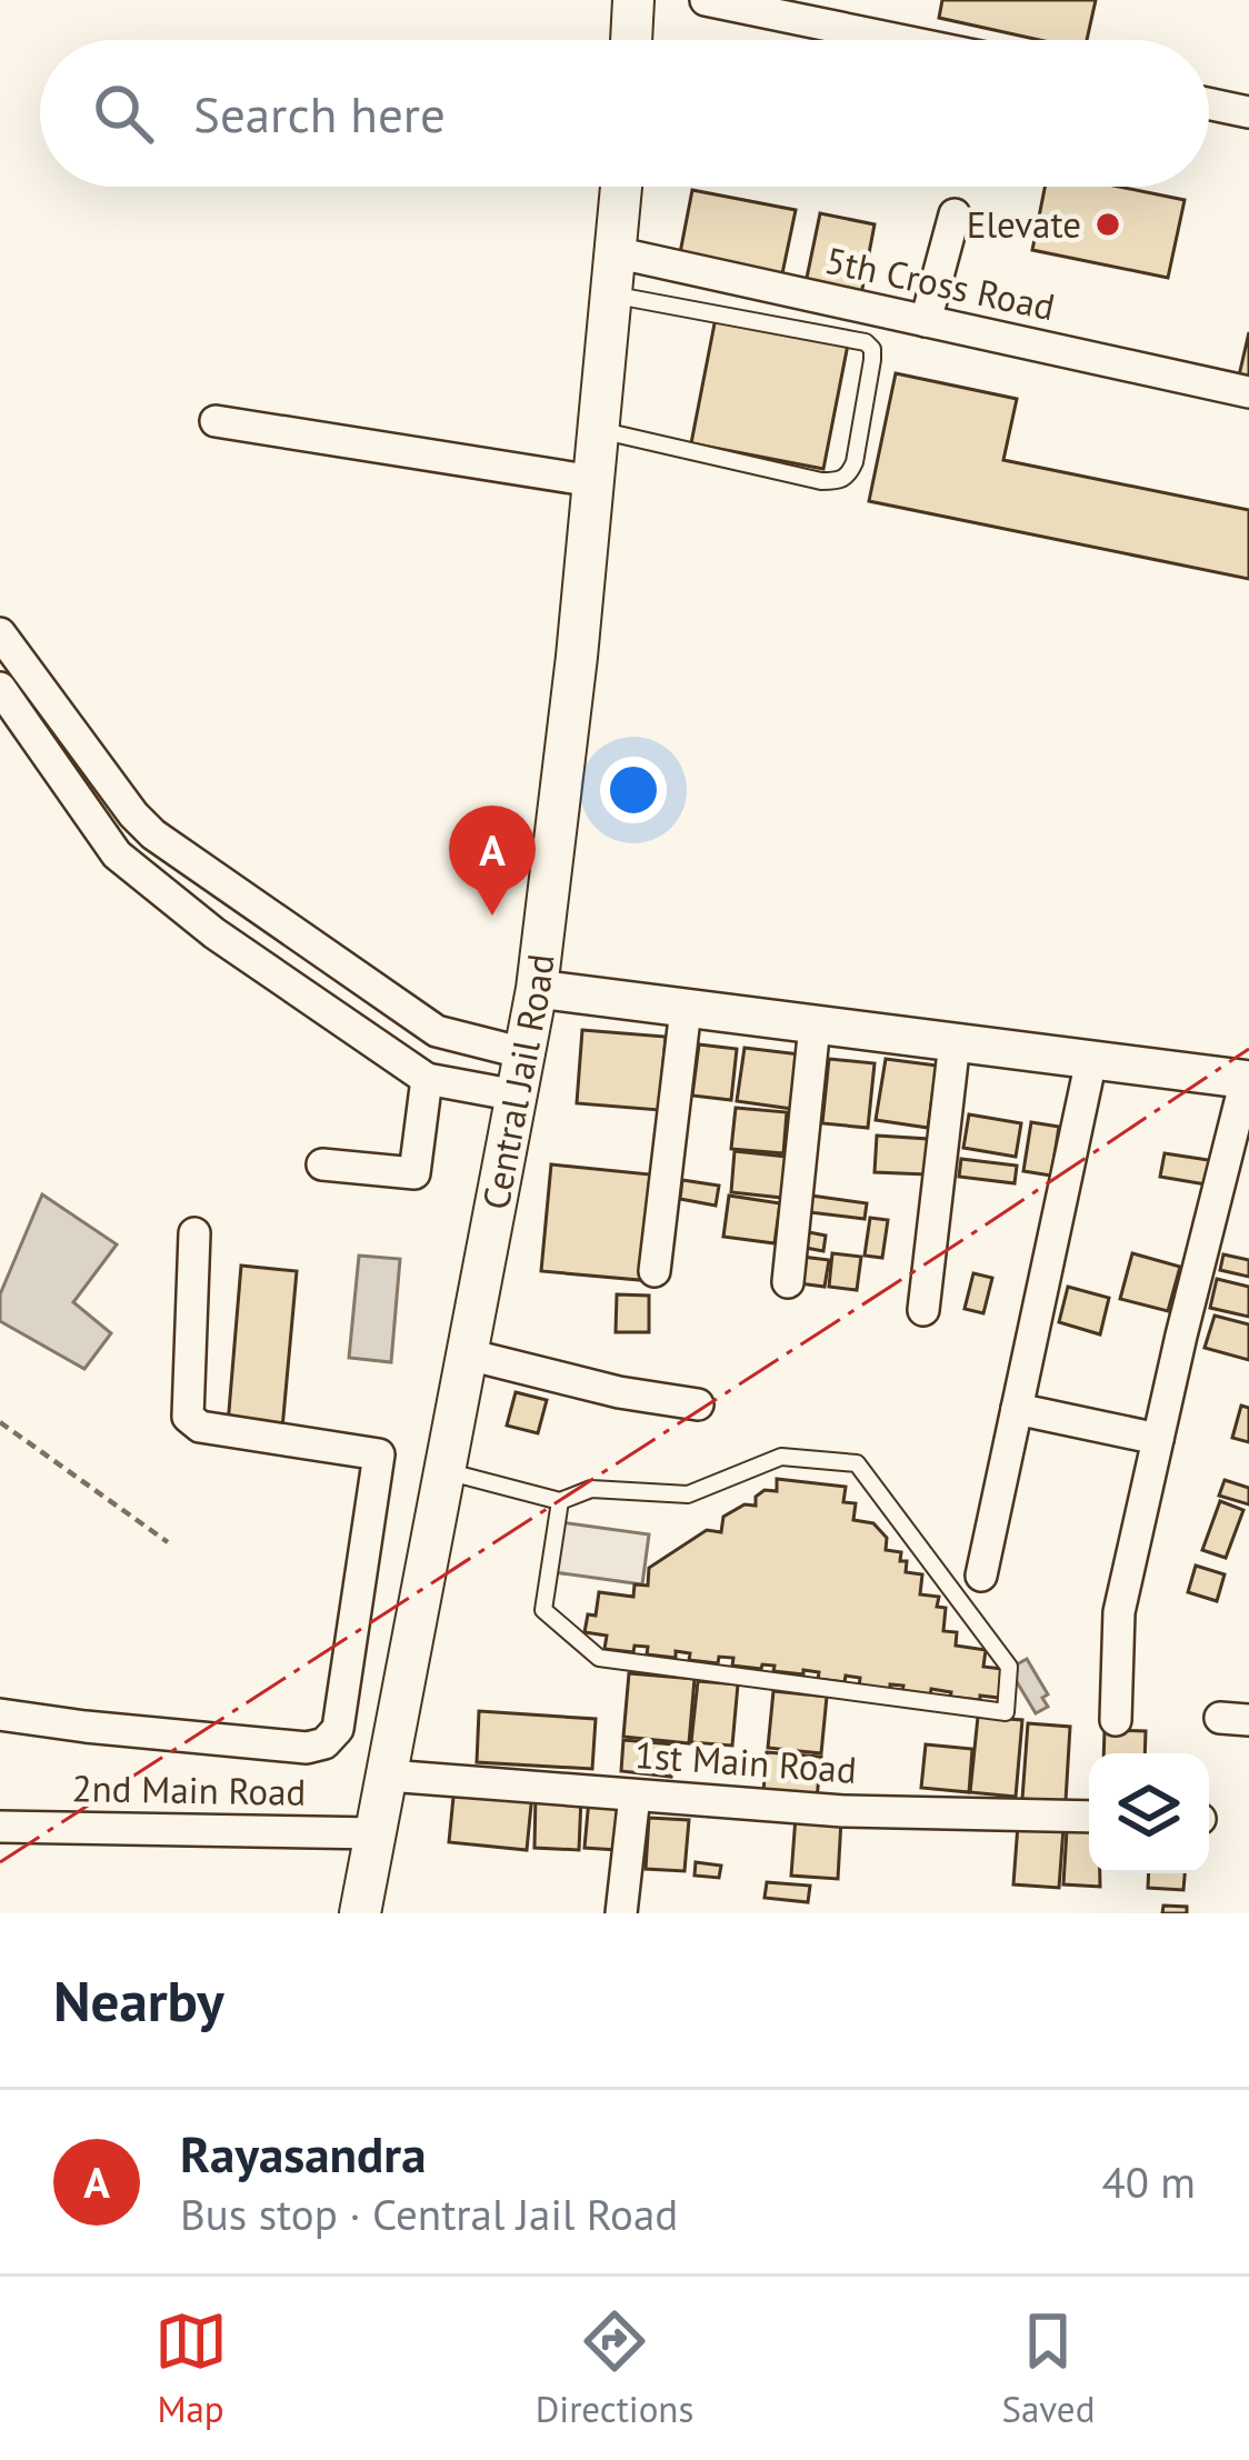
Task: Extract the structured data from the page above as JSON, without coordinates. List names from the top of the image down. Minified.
{"streets":{"main road":["Central Jail Road"],"street":["5th Cross Road","1st Main Road","2nd Main Road"]},"crossings":[["5th Cross Road","Central Jail Road"],["Central Jail Road","1st Main Road"],["Central Jail Road","2nd Main Road"]],"places":["Elevate"],"page":{"search":"Search here","pins":"A","heading":"Nearby","list":[{"mark":"A","name":"Rayasandra","note":"Bus stop · Central Jail Road","value":"40 m"}],"nav":["Map","Directions","Saved"]}}
